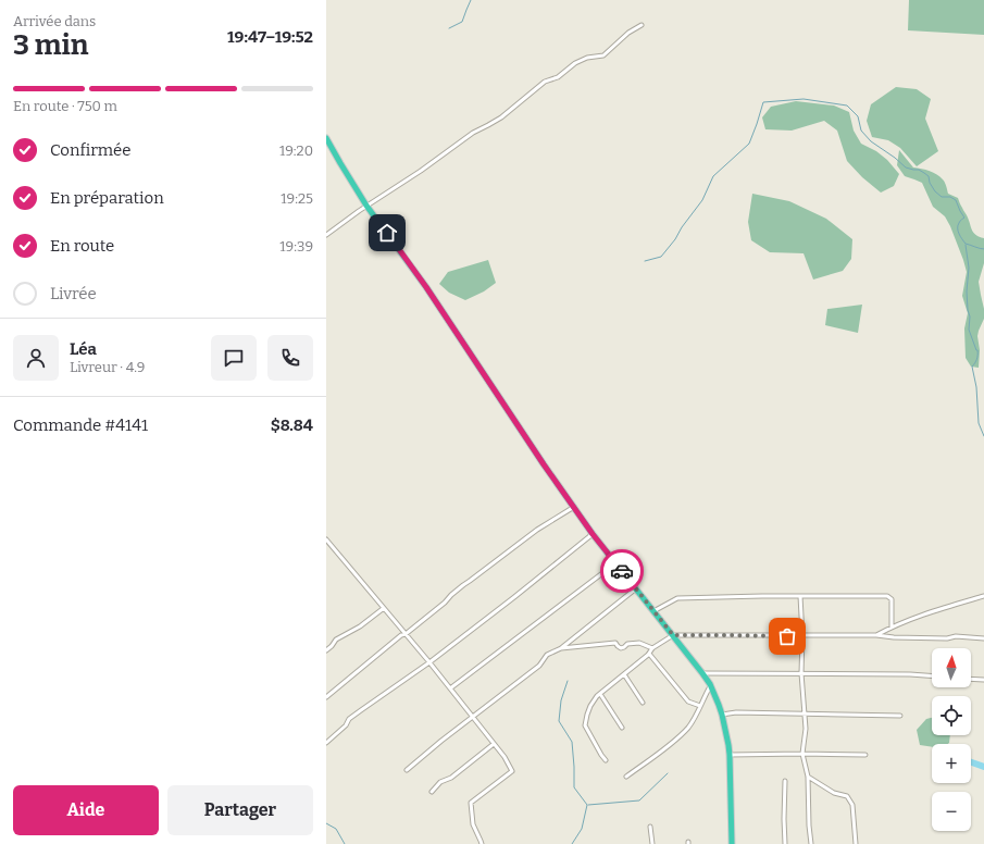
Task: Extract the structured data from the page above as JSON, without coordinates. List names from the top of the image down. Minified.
{"north":"top","page":{"heading":["3 min","Arrivée dans","19:47–19:52"],"panel":["Léa","Livreur · 4.9","Commande #4141","$8.84"],"bar":"En route · 750 m","list":[["Confirmée","19:20"],["En préparation","19:25"],["En route","19:39"],"Livrée"],"map_buttons":["+","−"],"buttons":["Aide","Partager"]}}
